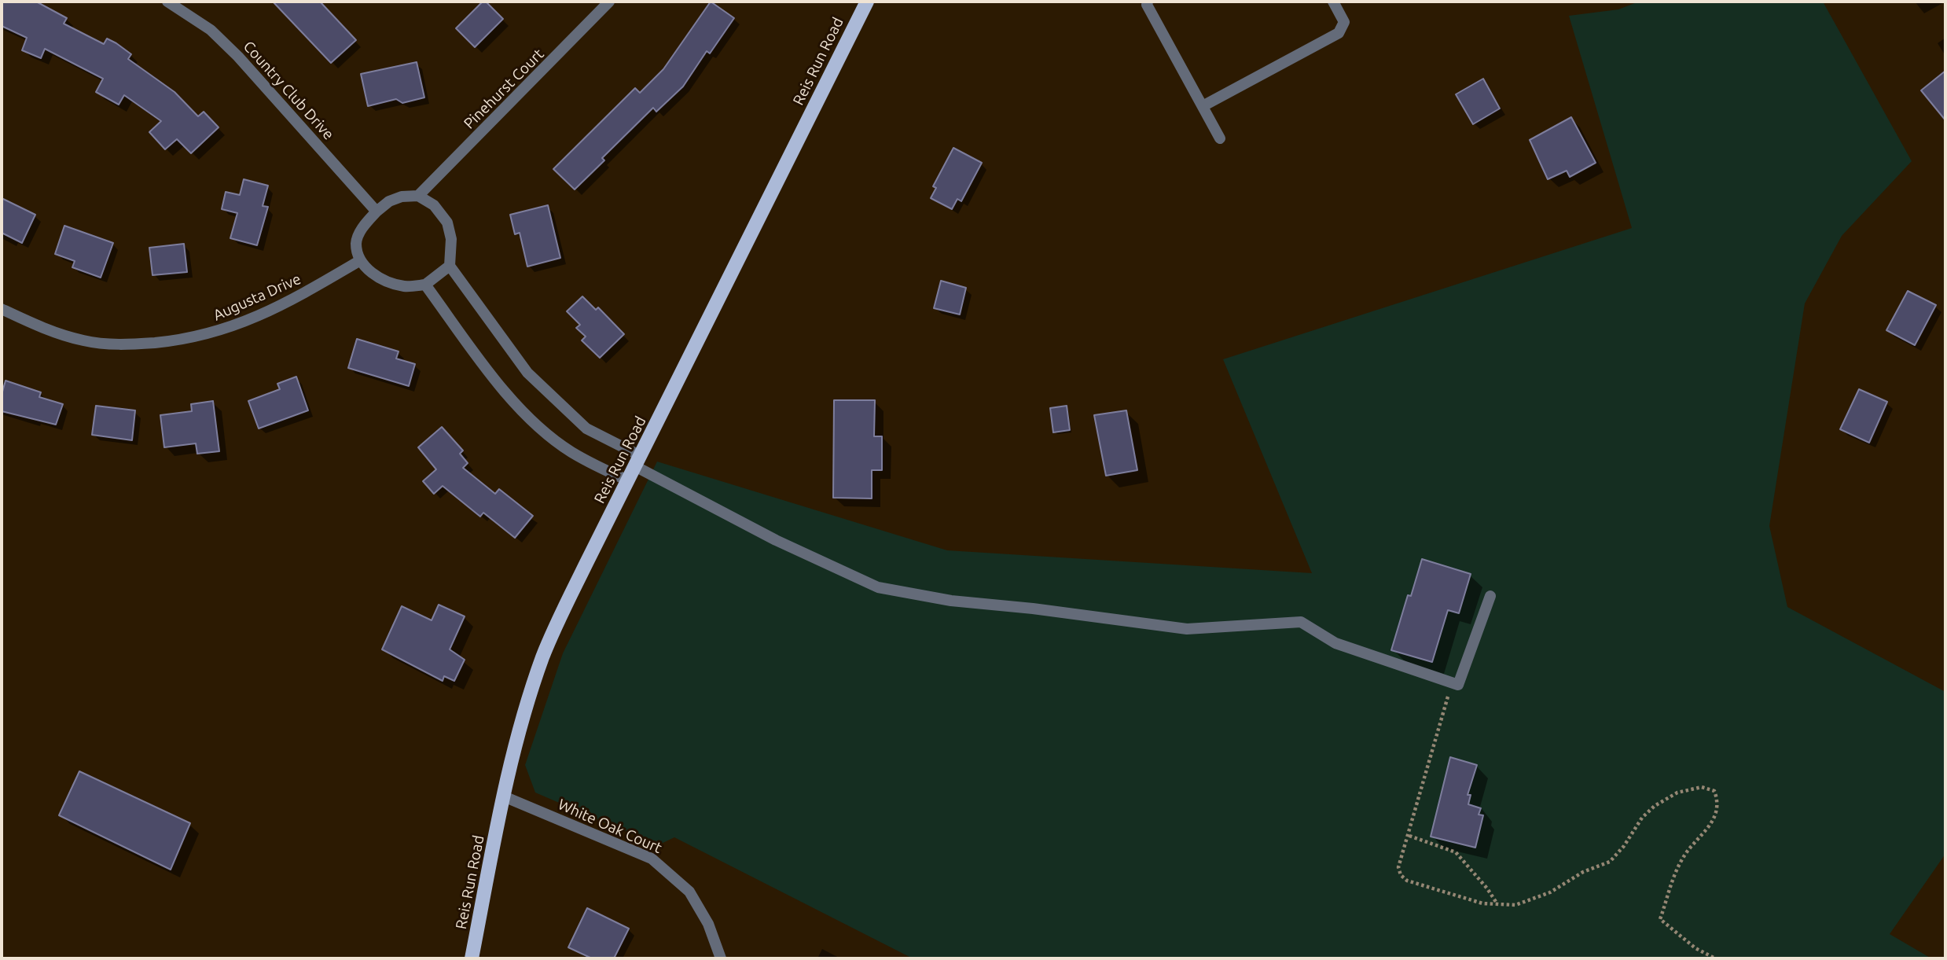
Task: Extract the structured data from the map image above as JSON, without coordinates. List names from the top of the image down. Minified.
{"streets":{"main road":["Reis Run Road"],"street":["Pinehurst Court","Country Club Drive","Augusta Drive","White Oak Court"]},"crossings":[["Reis Run Road","White Oak Court"],["Pinehurst Court","Country Club Drive"],["Pinehurst Court","Augusta Drive"],["Country Club Drive","Augusta Drive"]]}
